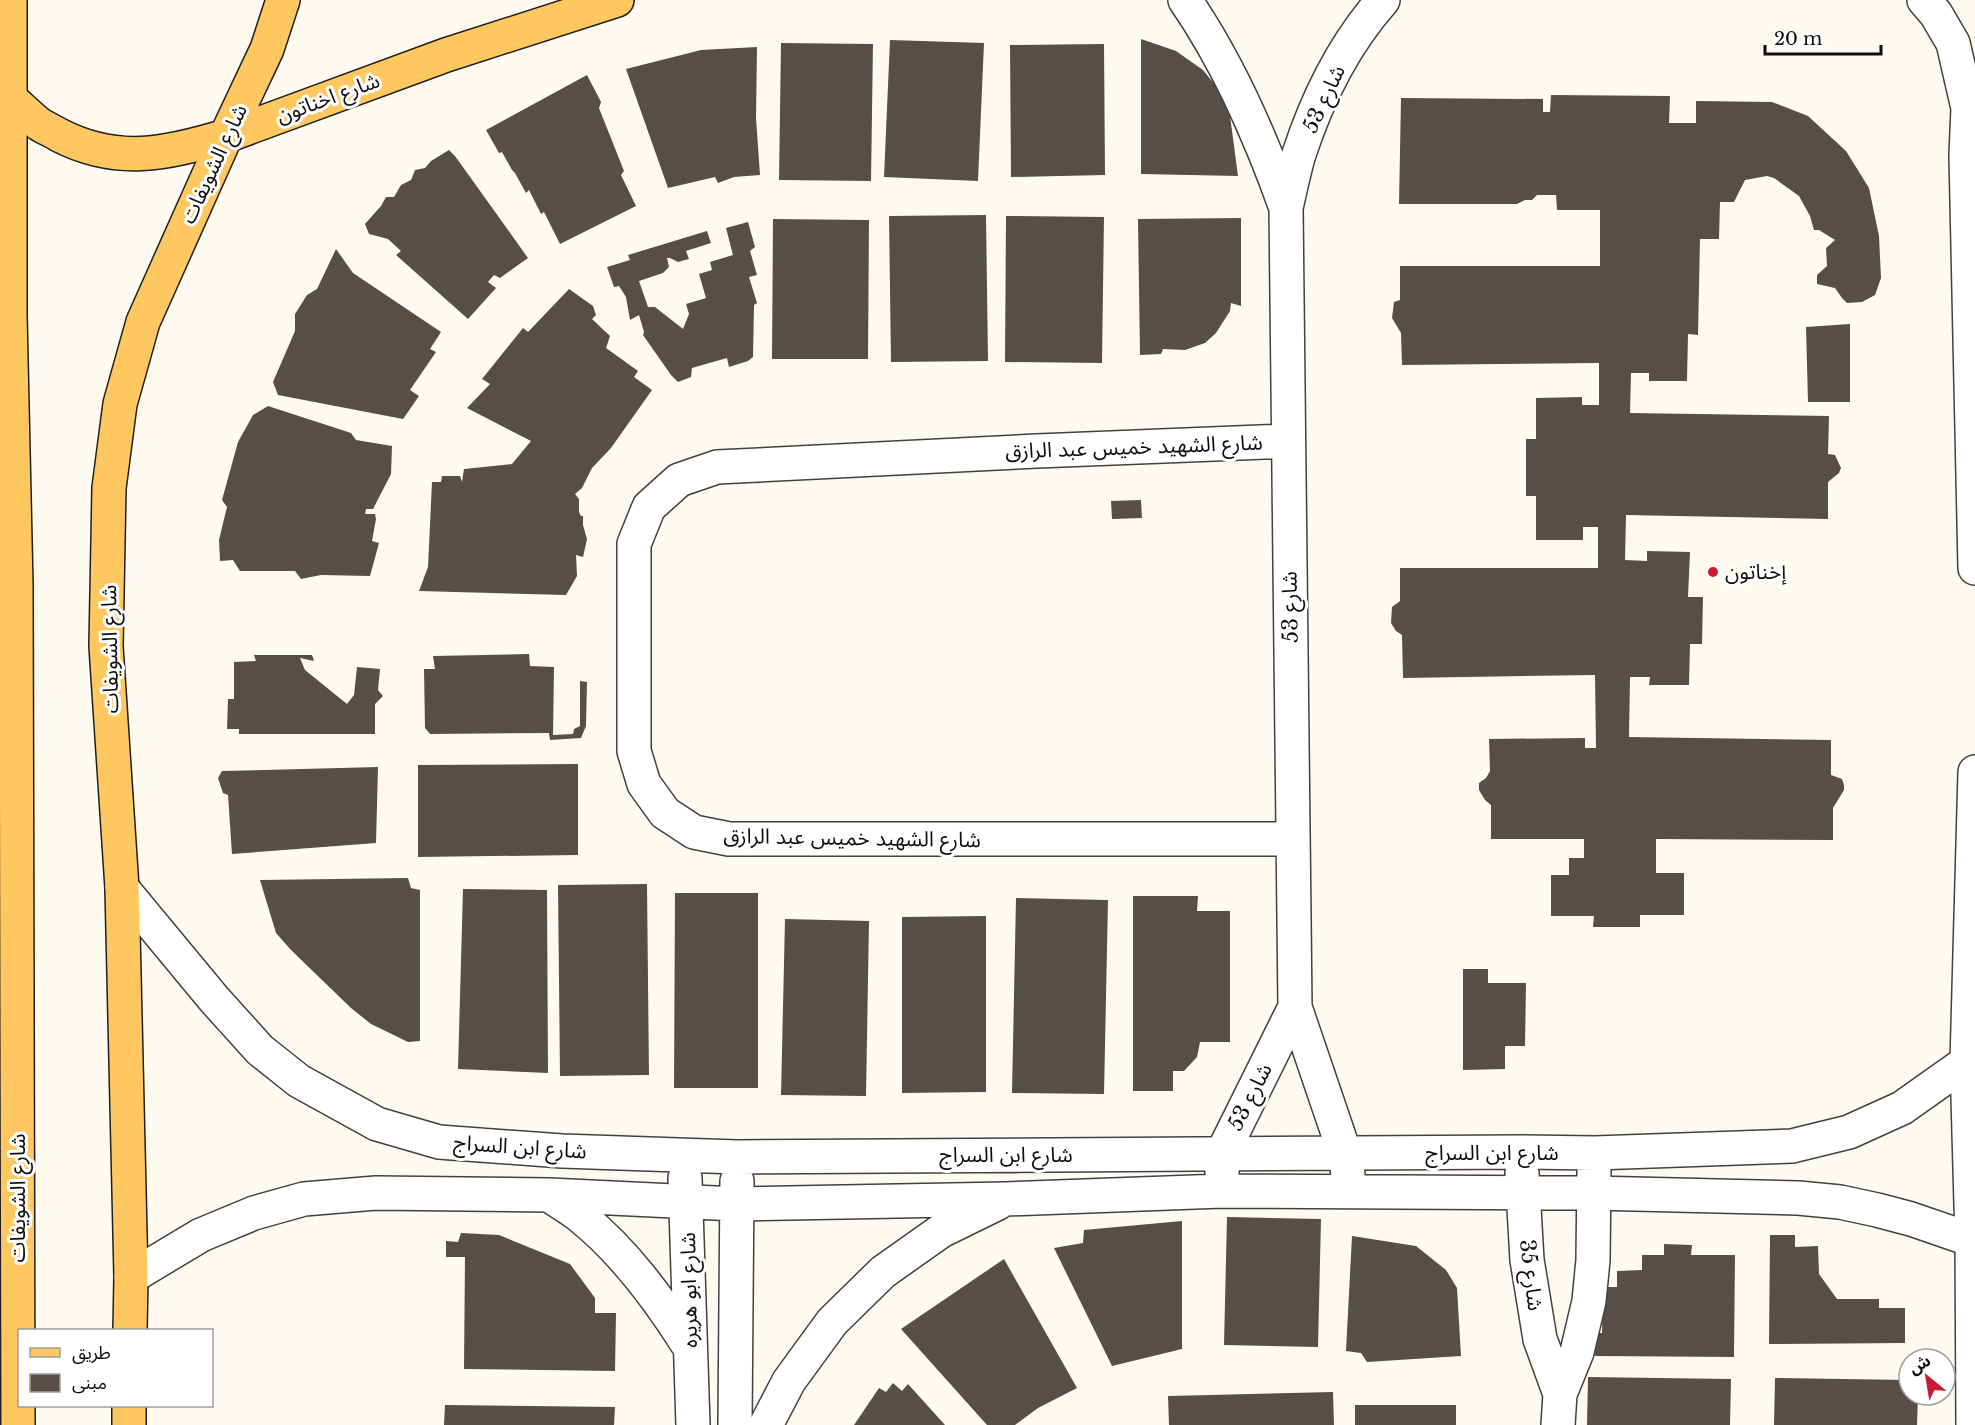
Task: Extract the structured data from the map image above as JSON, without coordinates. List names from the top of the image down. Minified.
{"streets":{"main road":["شارع اخناتون","شارع الشويفات"],"street":["شارع 53","شارع الشهيد خميس عبد الرازق","شارع ابن السراج","شارع 35","شارع ابو هريره"]},"crossings":[["شارع اخناتون","شارع الشويفات"],["شارع 53","شارع الشهيد خميس عبد الرازق"],["شارع 53","شارع ابن السراج"],["شارع الشويفات","شارع ابن السراج"],["شارع ابن السراج","شارع 35"],["شارع ابن السراج","شارع ابو هريره"]],"places":["إخناتون"],"legend":["طريق","مبنى"],"scale_bar":"20 m","north":"top left"}
